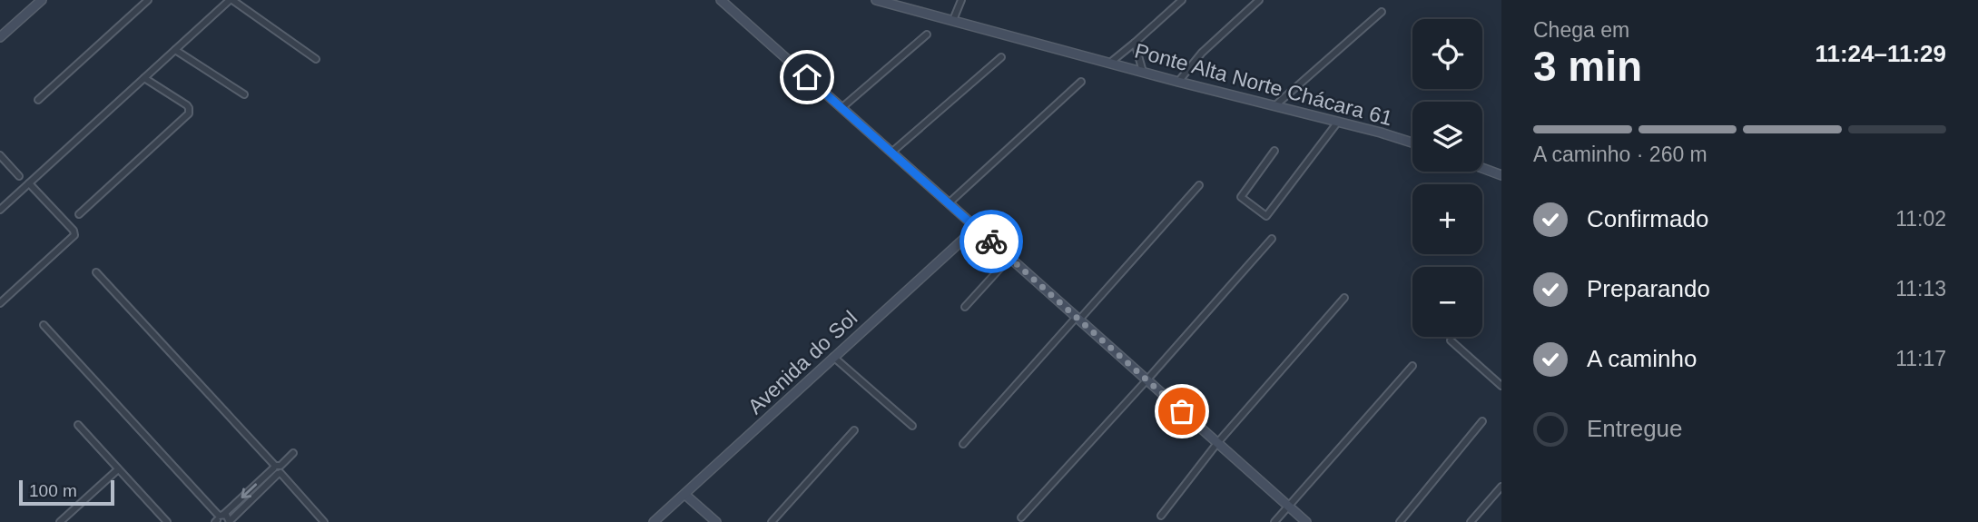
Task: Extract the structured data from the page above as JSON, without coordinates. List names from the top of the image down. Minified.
{"streets":{"street":["Ponte Alta Norte Chácara 61","Avenida do Sol"]},"scale_bar":"100 m","page":{"heading":["3 min","Chega em","11:24–11:29"],"map_buttons":["+","−"],"bar":"A caminho · 260 m","list":[["Confirmado","11:02"],["Preparando","11:13"],["A caminho","11:17"],"Entregue"],"scale":"100 m"}}
